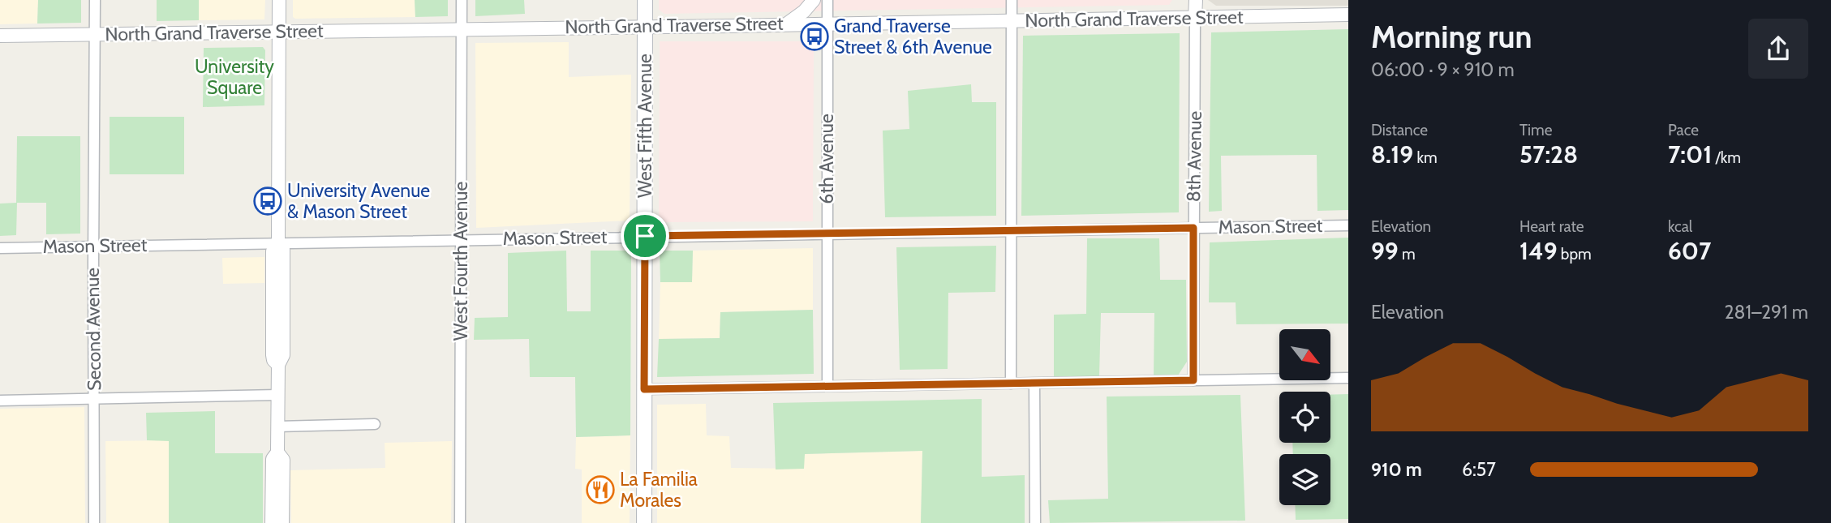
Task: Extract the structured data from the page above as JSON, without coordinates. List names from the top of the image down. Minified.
{"streets":{"main road":["West Fifth Avenue"],"street":["North Grand Traverse Street","8th Avenue","6th Avenue","Mason Street","West Fourth Avenue","Second Avenue"]},"crossings":[["North Grand Traverse Street","West Fifth Avenue"],["North Grand Traverse Street","8th Avenue"],["North Grand Traverse Street","6th Avenue"],["North Grand Traverse Street","West Fourth Avenue"],["North Grand Traverse Street","Second Avenue"],["West Fifth Avenue","Mason Street"],["8th Avenue","Mason Street"],["6th Avenue","Mason Street"],["Mason Street","West Fourth Avenue"],["Mason Street","Second Avenue"]],"parks":["University Square"],"places":{"bus stop":["Grand Traverse Street & 6th Avenue","University Avenue & Mason Street"],"restaurant":["La Familia Morales"]},"north":"bottom right","page":{"heading":["Morning run","06:00 · 9 × 910 m"],"stats":[["Distance","8.19 km"],["Time","57:28"],["Pace","7:01 /km"],["Elevation","99 m"],["Heart rate","149 bpm"],["kcal","607"]],"chart":["Elevation","281–291 m"],"list":[{"name":"910 m","note":"6:57"}]}}
